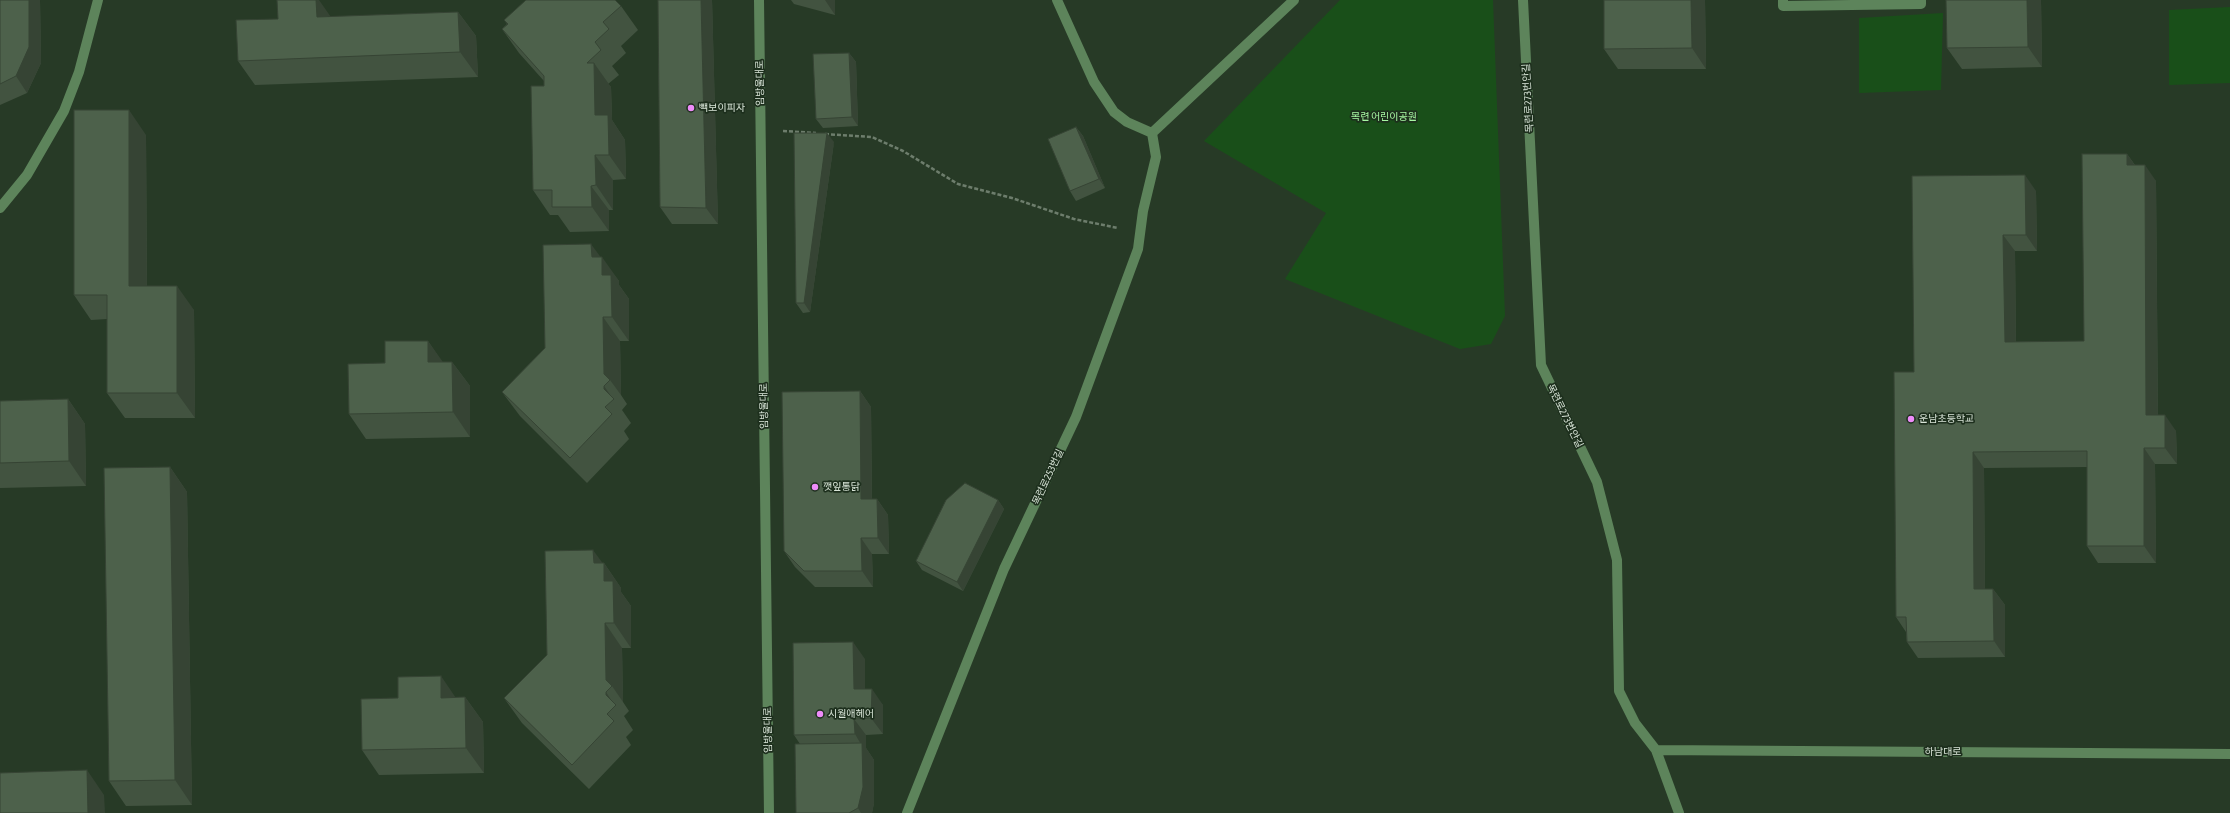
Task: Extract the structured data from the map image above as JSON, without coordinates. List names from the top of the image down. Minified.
{"streets":{"street":["임방울대로","목련로273번안길","목련로253번길","하남대로"]},"crossings":[["목련로273번안길","하남대로"]],"parks":["목련 어린이공원"],"places":["빽보이피자","운남초등학교","깻잎통닭","시월애헤어"]}
